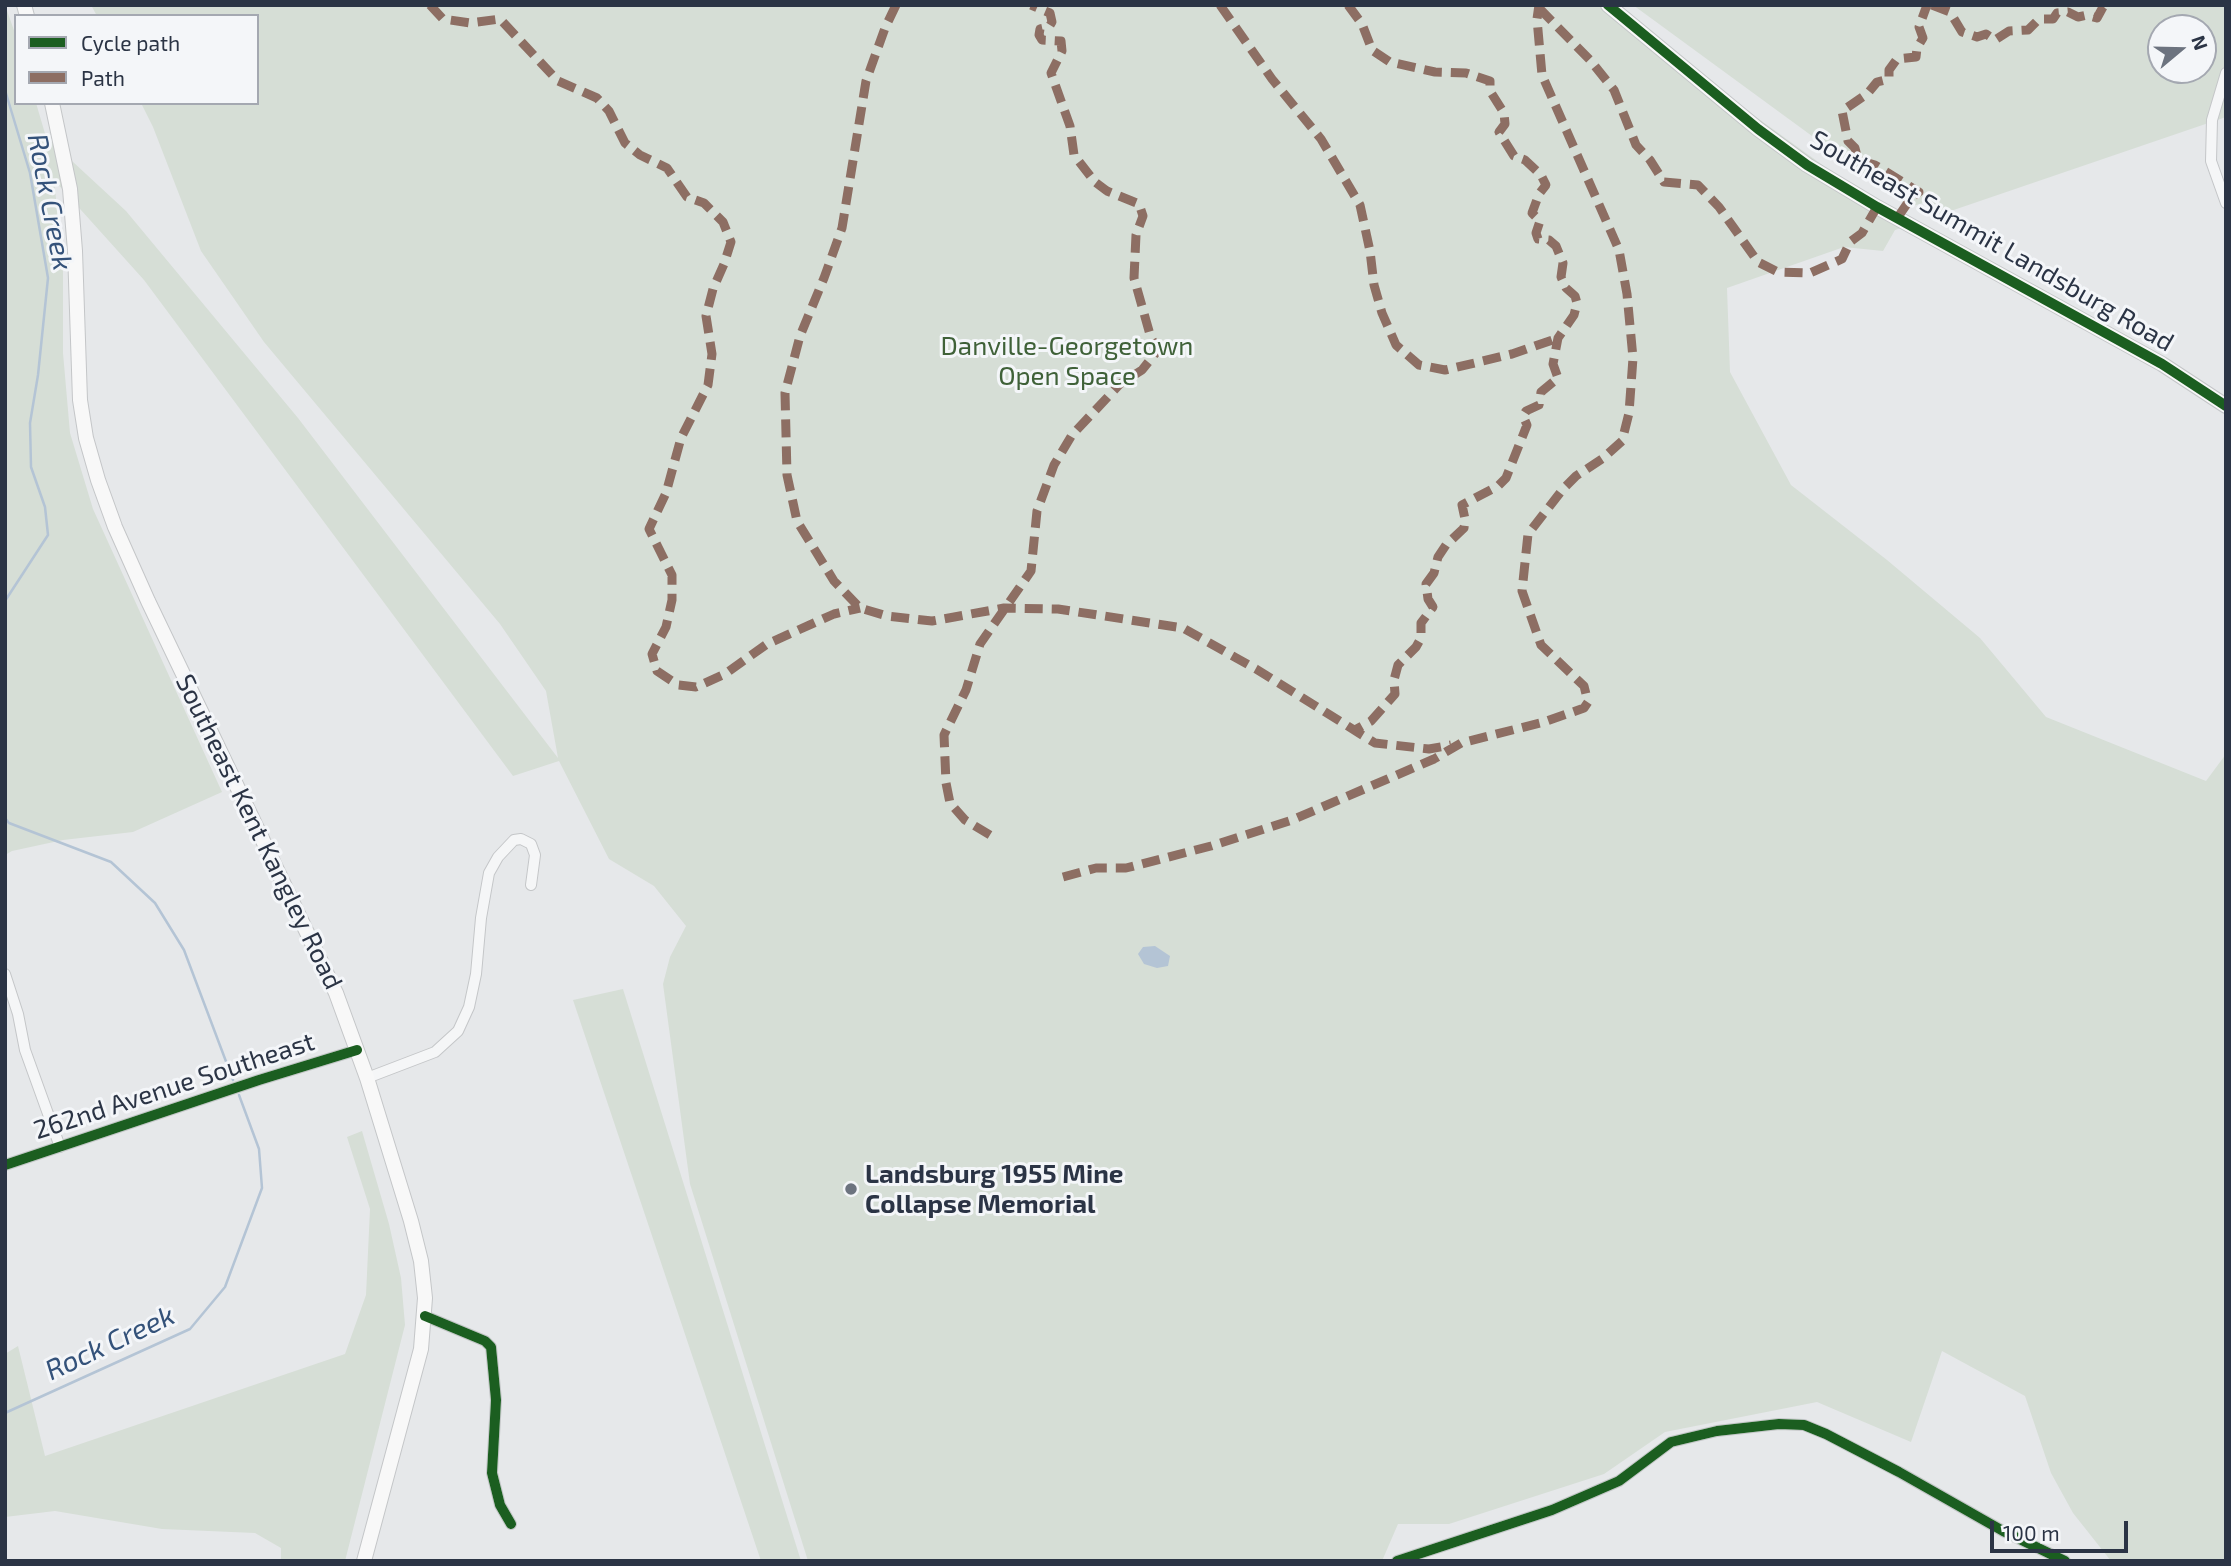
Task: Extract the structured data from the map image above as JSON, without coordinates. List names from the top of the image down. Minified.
{"streets":{"main road":["Southeast Summit Landsburg Road","Southeast Kent Kangley Road"],"street":["262nd Avenue Southeast"]},"crossings":[["Southeast Kent Kangley Road","262nd Avenue Southeast"]],"water":["Rock Creek"],"parks":["Danville-Georgetown Open Space"],"places":["Landsburg 1955 Mine Collapse Memorial"],"legend":["Cycle path","Path"],"scale_bar":"100 m","north":"right"}
